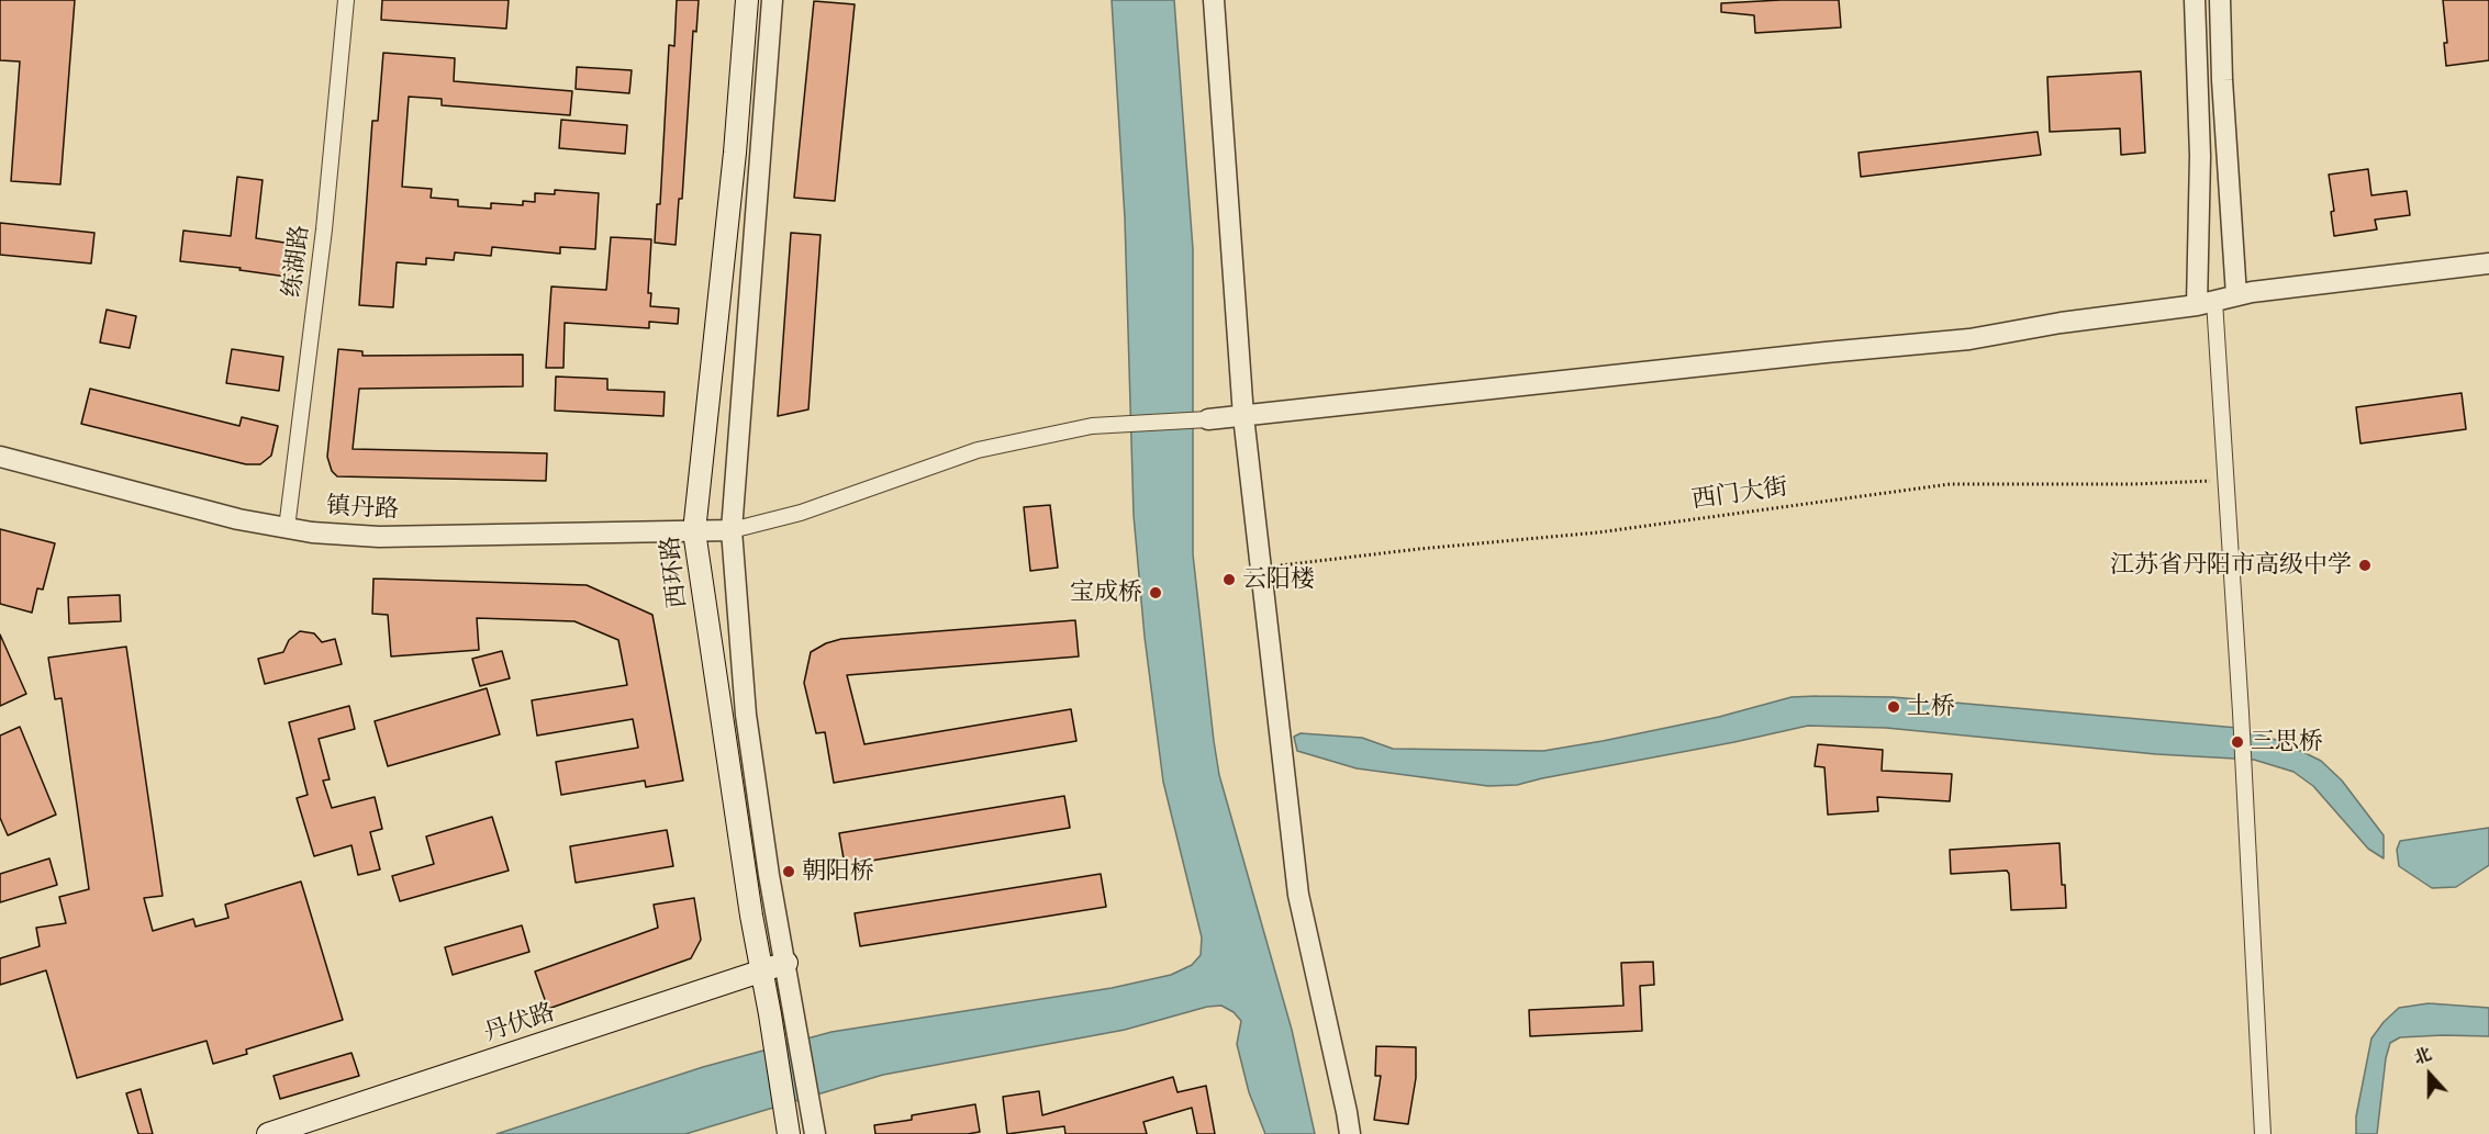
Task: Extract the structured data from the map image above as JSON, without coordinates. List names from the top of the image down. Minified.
{"streets":{"main road":["西环路","丹伏路"],"street":["练湖路","镇丹路"],"path":["西门大街"]},"crossings":[["练湖路","镇丹路"],["镇丹路","西环路"],["西环路","丹伏路"]],"places":["江苏省丹阳市高级中学","云阳楼","宝成桥","土桥","三思桥","朝阳桥"],"north":"top"}
